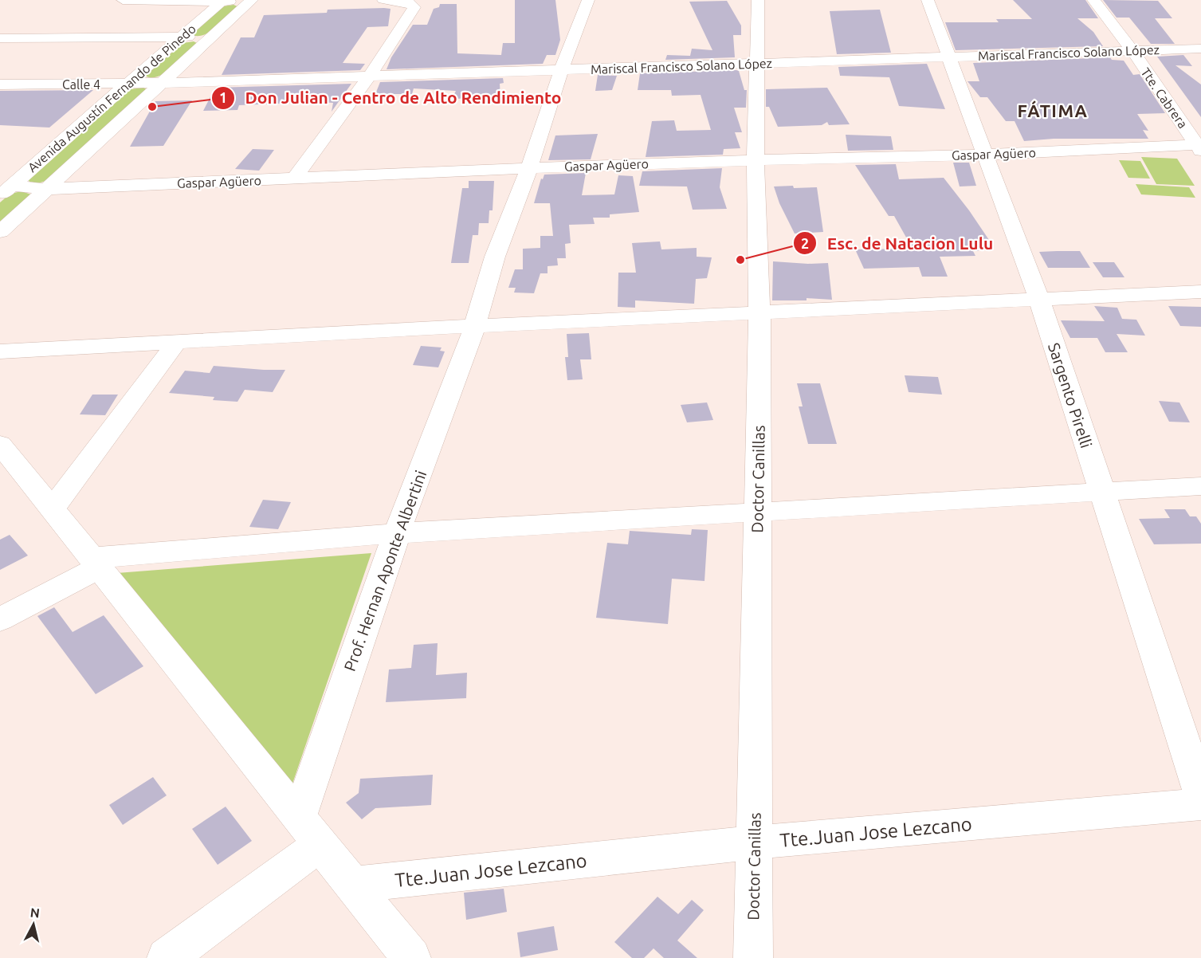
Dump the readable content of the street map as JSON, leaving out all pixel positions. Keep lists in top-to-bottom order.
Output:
{
  "streets": {
    "street": [
      "Mariscal Francisco Solano López",
      "Calle 4",
      "Avenida Augustín Fernando de Pinedo",
      "Tte. Cabrera",
      "Gaspar Agüero",
      "Sargento Pirelli",
      "Doctor Canillas",
      "Prof. Hernan Aponte Albertini",
      "Tte.Juan Jose Lezcano"
    ]
  },
  "crossings": [
    ["Mariscal Francisco Solano López", "Calle 4"],
    ["Mariscal Francisco Solano López", "Avenida Augustín Fernando de Pinedo"],
    ["Mariscal Francisco Solano López", "Tte. Cabrera"],
    ["Mariscal Francisco Solano López", "Sargento Pirelli"],
    ["Mariscal Francisco Solano López", "Doctor Canillas"],
    ["Calle 4", "Avenida Augustín Fernando de Pinedo"],
    ["Avenida Augustín Fernando de Pinedo", "Gaspar Agüero"],
    ["Tte. Cabrera", "Gaspar Agüero"],
    ["Gaspar Agüero", "Sargento Pirelli"],
    ["Gaspar Agüero", "Doctor Canillas"],
    ["Gaspar Agüero", "Prof. Hernan Aponte Albertini"],
    ["Doctor Canillas", "Tte.Juan Jose Lezcano"]
  ],
  "districts": ["FÁTIMA"],
  "places": ["Don Julian - Centro de Alto Rendimiento", "Esc. de Natacion Lulu"],
  "north": "top"
}
